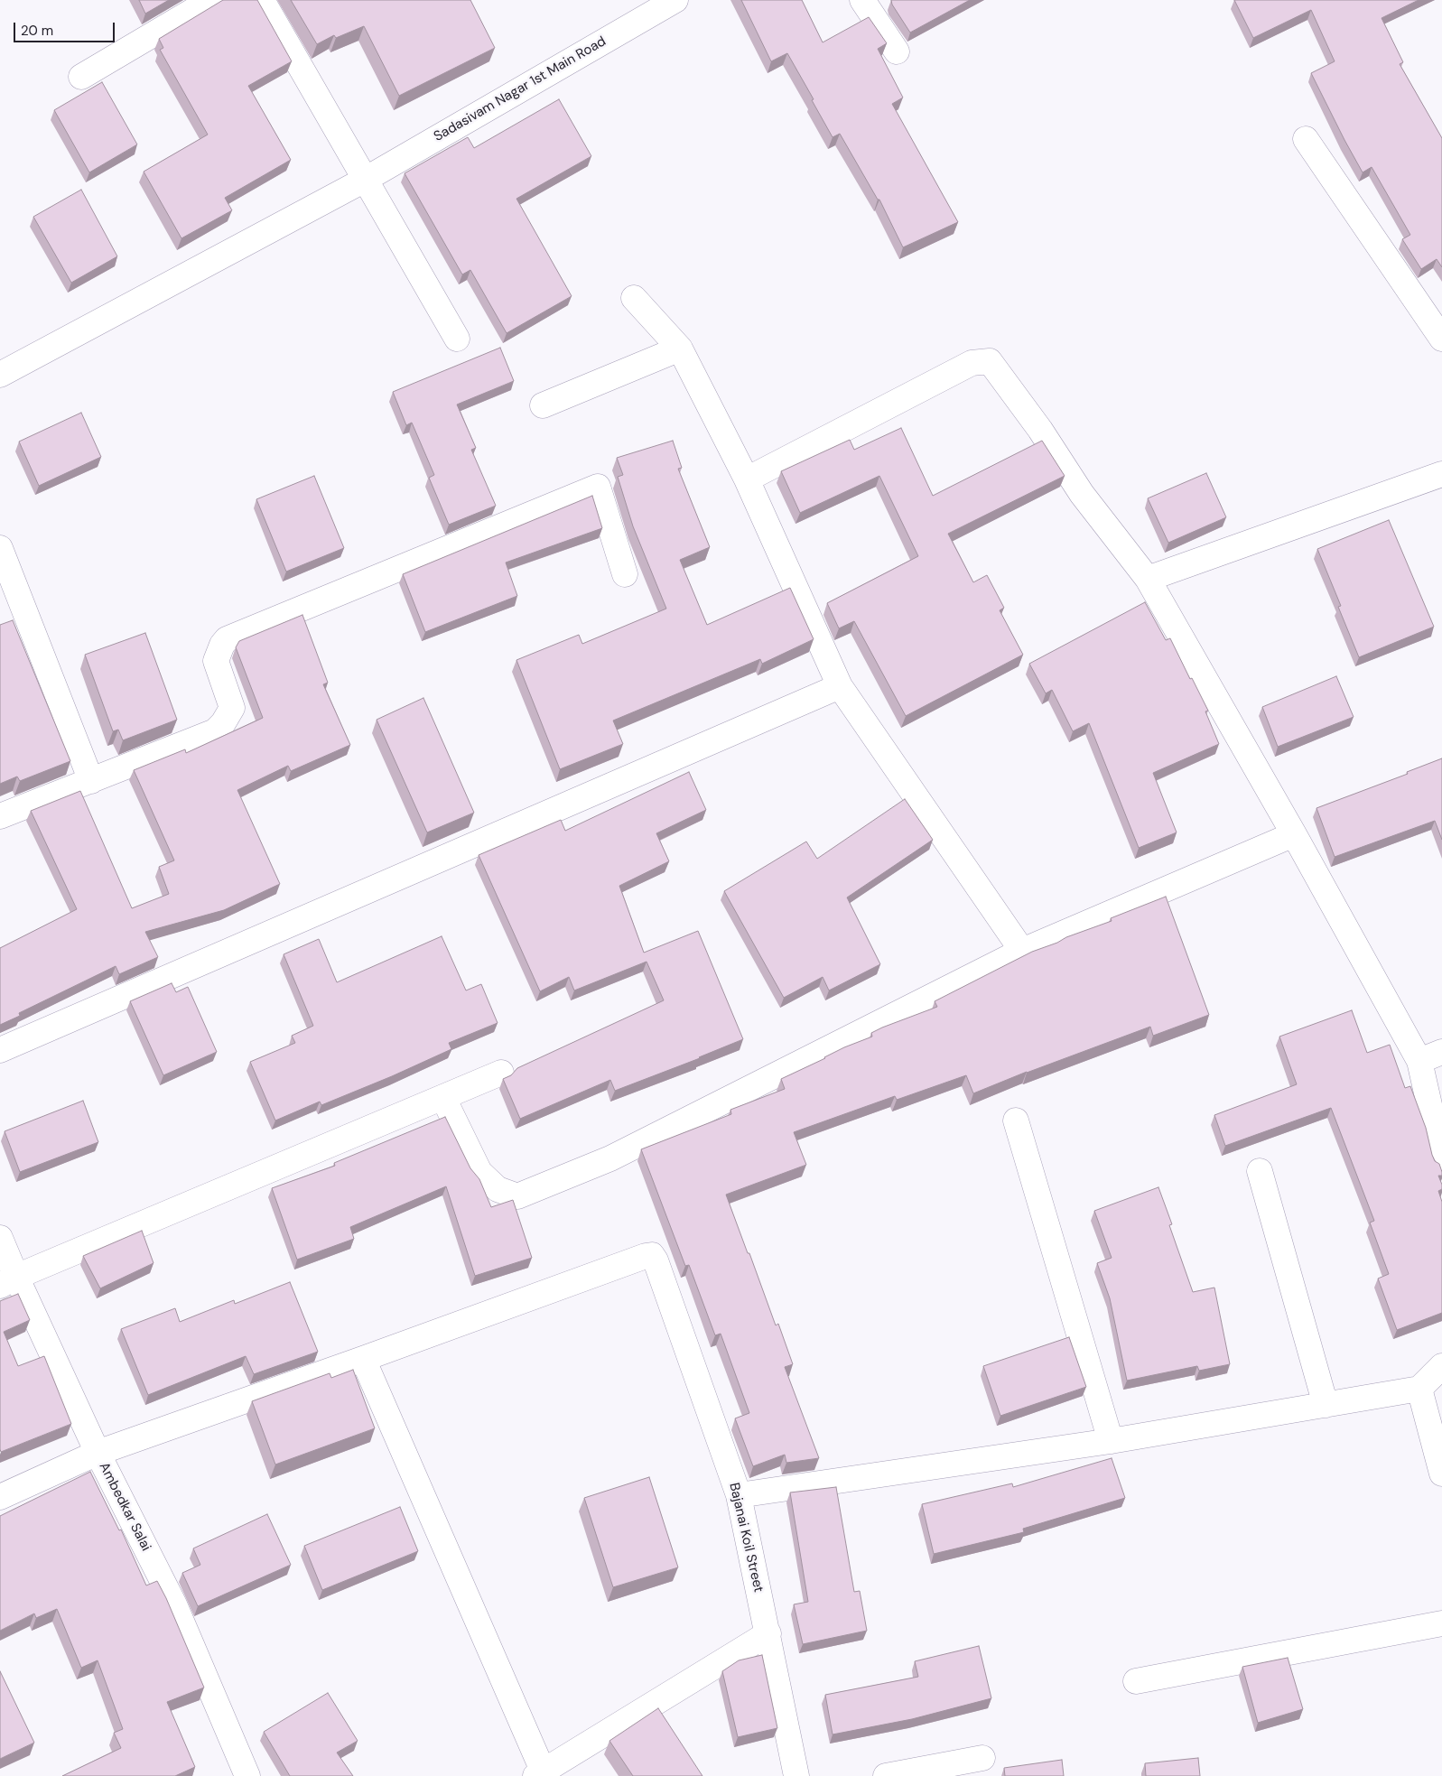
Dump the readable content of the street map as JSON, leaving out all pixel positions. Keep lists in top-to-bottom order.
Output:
{
  "streets": {
    "street": ["Sadasivam Nagar 1st Main Road", "Ambedkar Salai", "Bajanai Koil Street"]
  },
  "scale_bar": "20 m"
}
